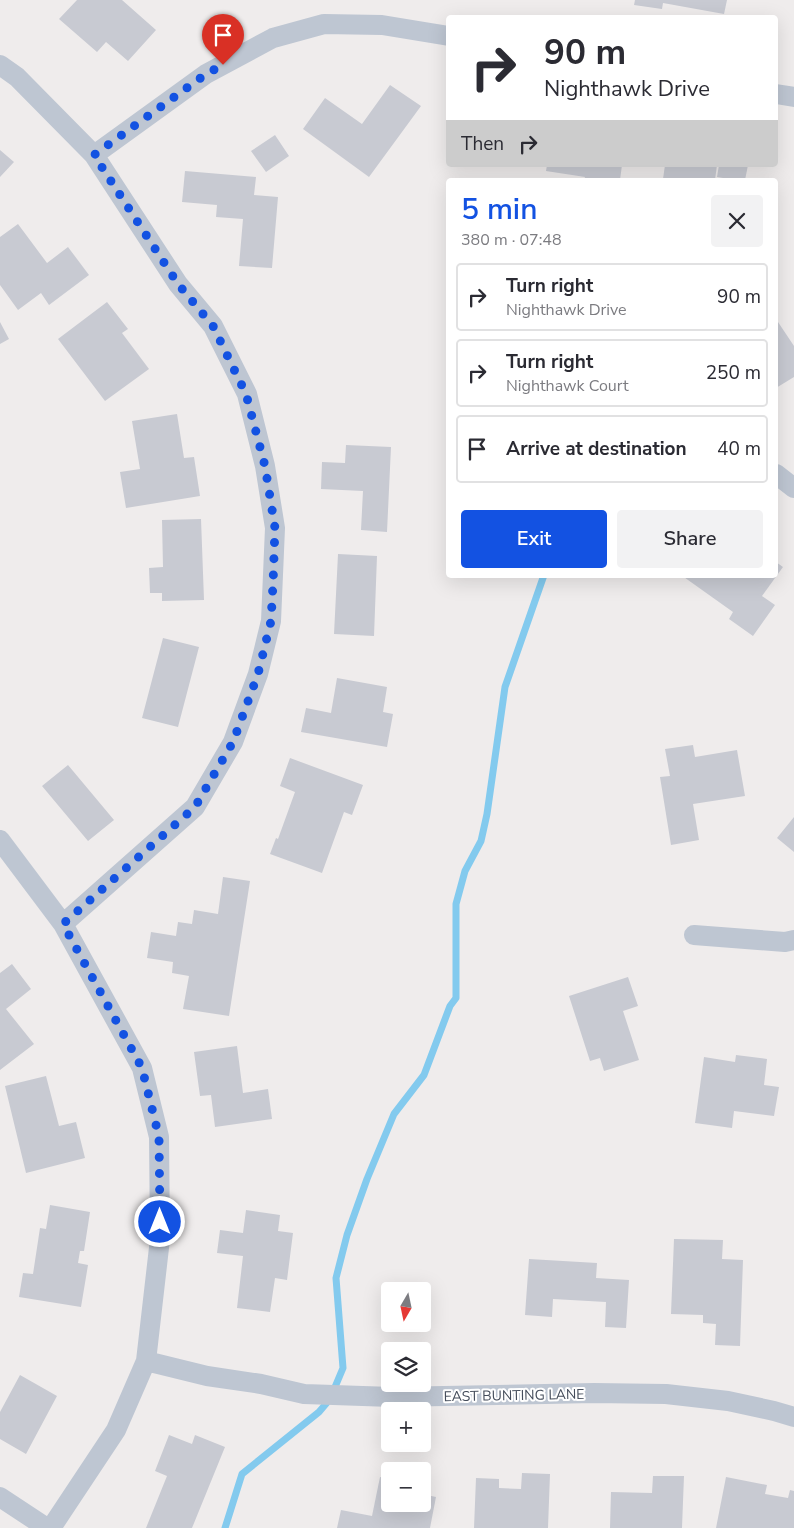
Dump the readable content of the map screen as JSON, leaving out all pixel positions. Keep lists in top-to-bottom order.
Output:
{
  "streets": {
    "street": ["EAST BUNTING LANE"]
  },
  "north": "bottom",
  "page": {
    "turn": ["90 m", "Nighthawk Drive"],
    "then": "Then",
    "heading": ["5 min", "380 m · 07:48"],
    "list": [
      {
        "name": "Turn right",
        "note": "Nighthawk Drive",
        "value": "90 m"
      },
      {
        "name": "Turn right",
        "note": "Nighthawk Court",
        "value": "250 m"
      },
      {
        "name": "Arrive at destination",
        "value": "40 m"
      }
    ],
    "buttons": ["Exit", "Share"],
    "map_buttons": ["+", "−"]
  }
}
